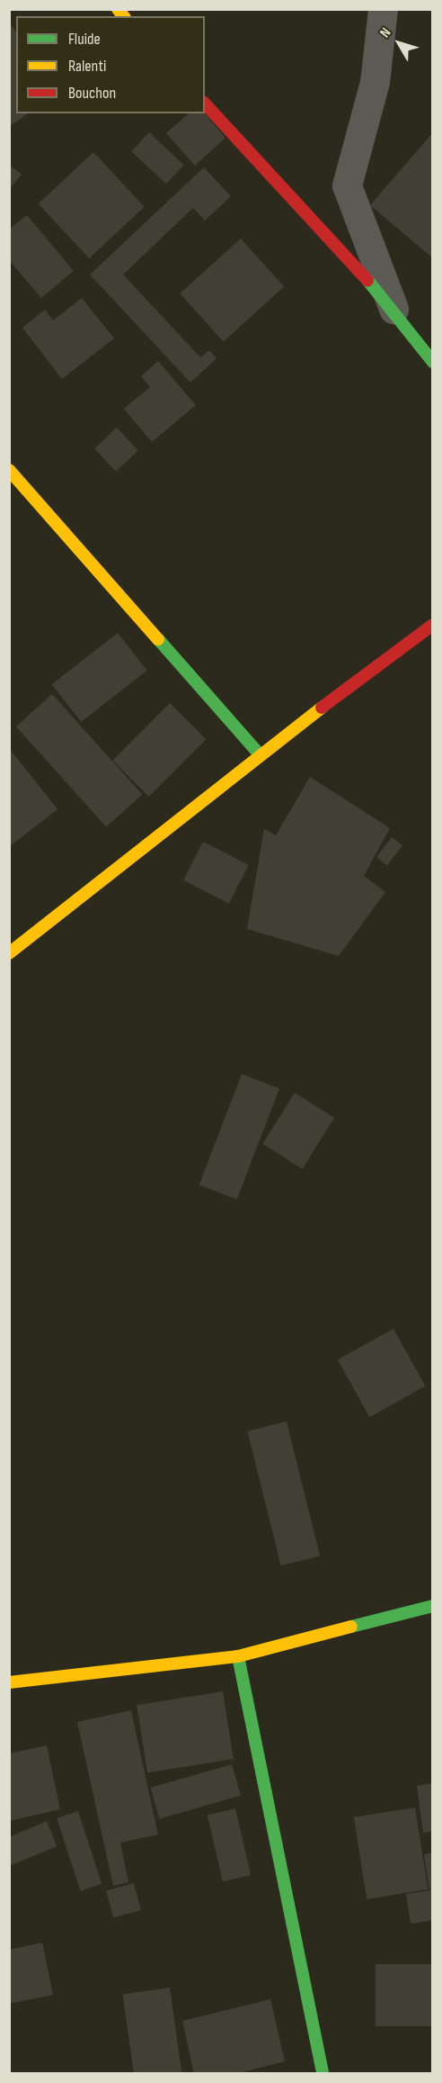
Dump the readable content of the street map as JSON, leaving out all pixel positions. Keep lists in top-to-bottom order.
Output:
{
  "legend": ["Fluide", "Ralenti", "Bouchon"],
  "north": "top left"
}
